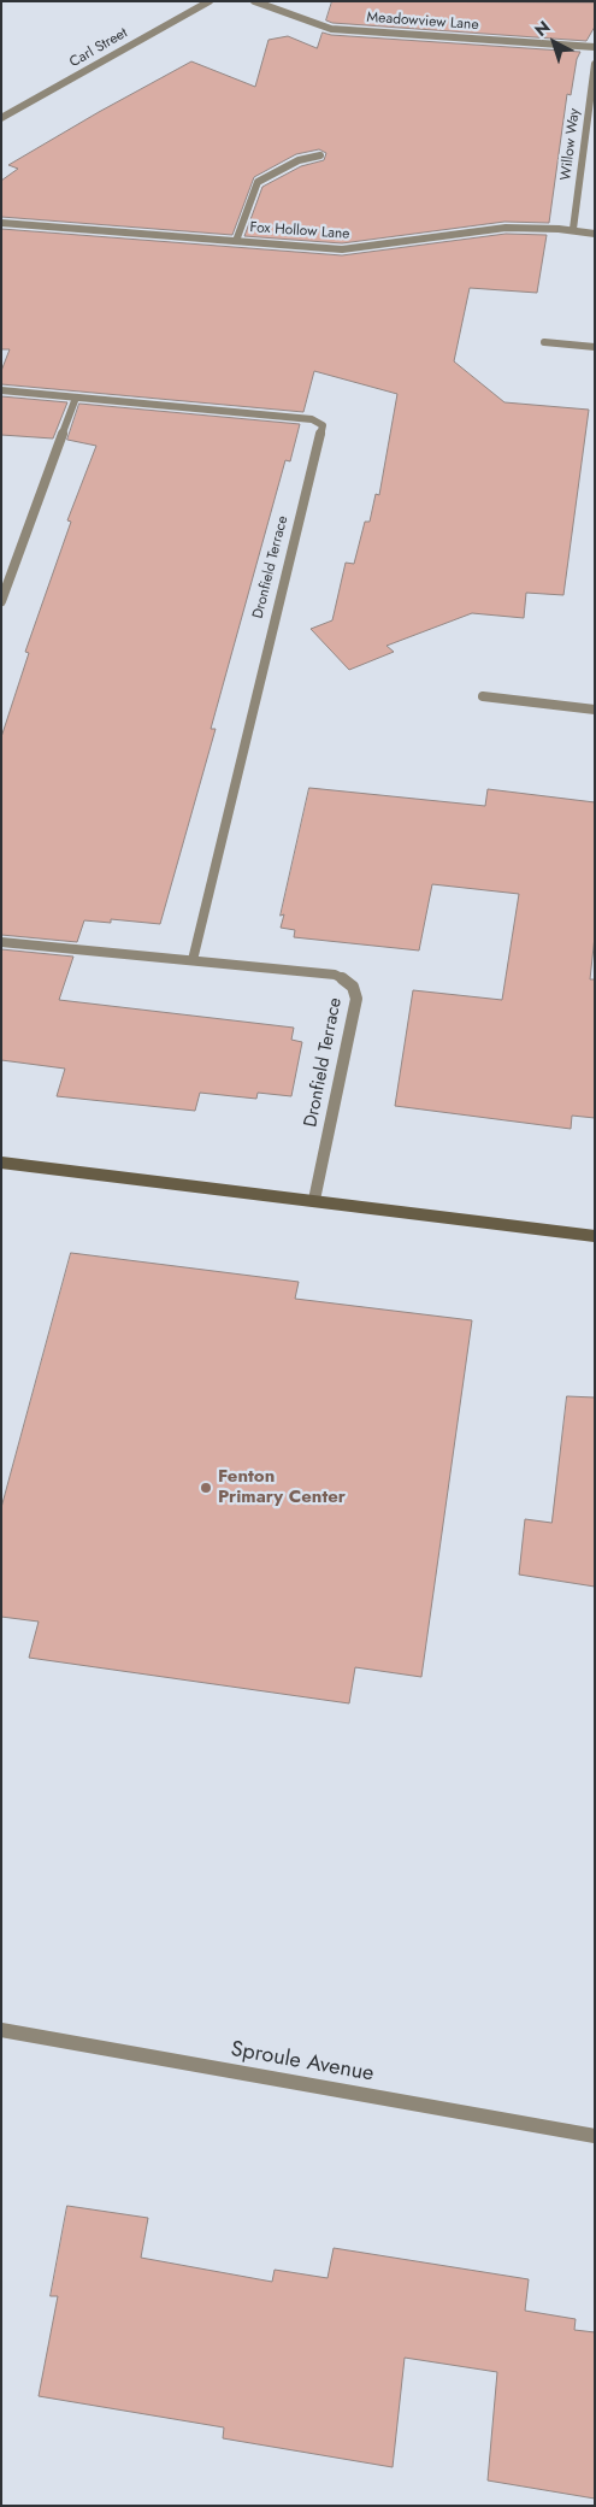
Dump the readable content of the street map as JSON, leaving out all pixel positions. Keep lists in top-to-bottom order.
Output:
{
  "streets": {
    "street": [
      "Meadowview Lane",
      "Carl Street",
      "Willow Way",
      "Fox Hollow Lane",
      "Dronfield Terrace",
      "Sproule Avenue"
    ]
  },
  "crossings": [
    ["Willow Way", "Fox Hollow Lane"]
  ],
  "places": ["Fenton Primary Center"],
  "north": "top left"
}
